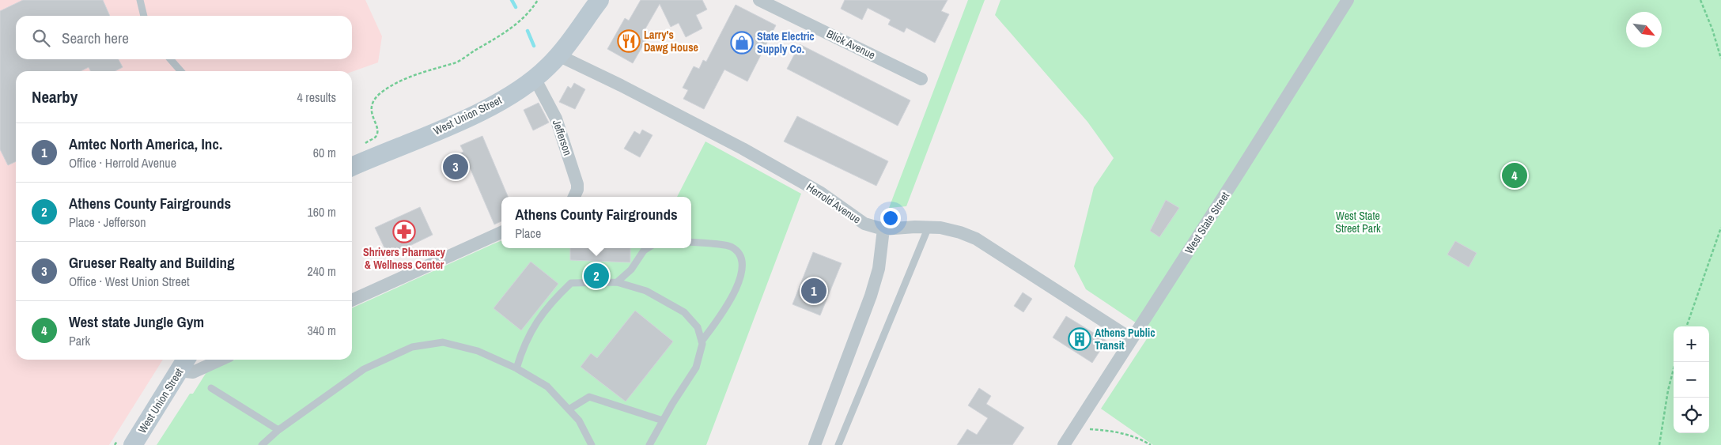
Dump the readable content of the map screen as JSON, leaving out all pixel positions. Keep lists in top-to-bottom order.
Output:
{
  "streets": {
    "main road": ["West Union Street"],
    "street": [
      "Blick Avenue",
      "Jefferson",
      "Herrold Avenue",
      "West State Street"
    ]
  },
  "crossings": [
    ["West Union Street", "Jefferson"],
    ["West Union Street", "Herrold Avenue"],
    ["Herrold Avenue", "West State Street"]
  ],
  "parks": ["West State Street Park"],
  "places": {
    "restaurant": ["Larry's Dawg House"],
    "shop": ["State Electric Supply Co."],
    "pharmacy": ["Shrivers Pharmacy & Wellness Center"],
    "building": ["Athens Public Transit"]
  },
  "north": "bottom right",
  "page": {
    "search": "Search here",
    "heading": ["Nearby", "4 results"],
    "list": [
      {
        "mark": "1",
        "name": "Amtec North America, Inc.",
        "note": "Office · Herrold Avenue",
        "value": "60 m"
      },
      {
        "mark": "2",
        "name": "Athens County Fairgrounds",
        "note": "Place · Jefferson",
        "value": "160 m"
      },
      {
        "mark": "3",
        "name": "Grueser Realty and Building",
        "note": "Office · West Union Street",
        "value": "240 m"
      },
      {
        "mark": "4",
        "name": "West state Jungle Gym",
        "note": "Park",
        "value": "340 m"
      }
    ],
    "pins": [
      "3",
      "4",
      "2",
      "1"
    ],
    "popup": ["Athens County Fairgrounds", "Place"],
    "map_buttons": ["+", "−"]
  }
}
